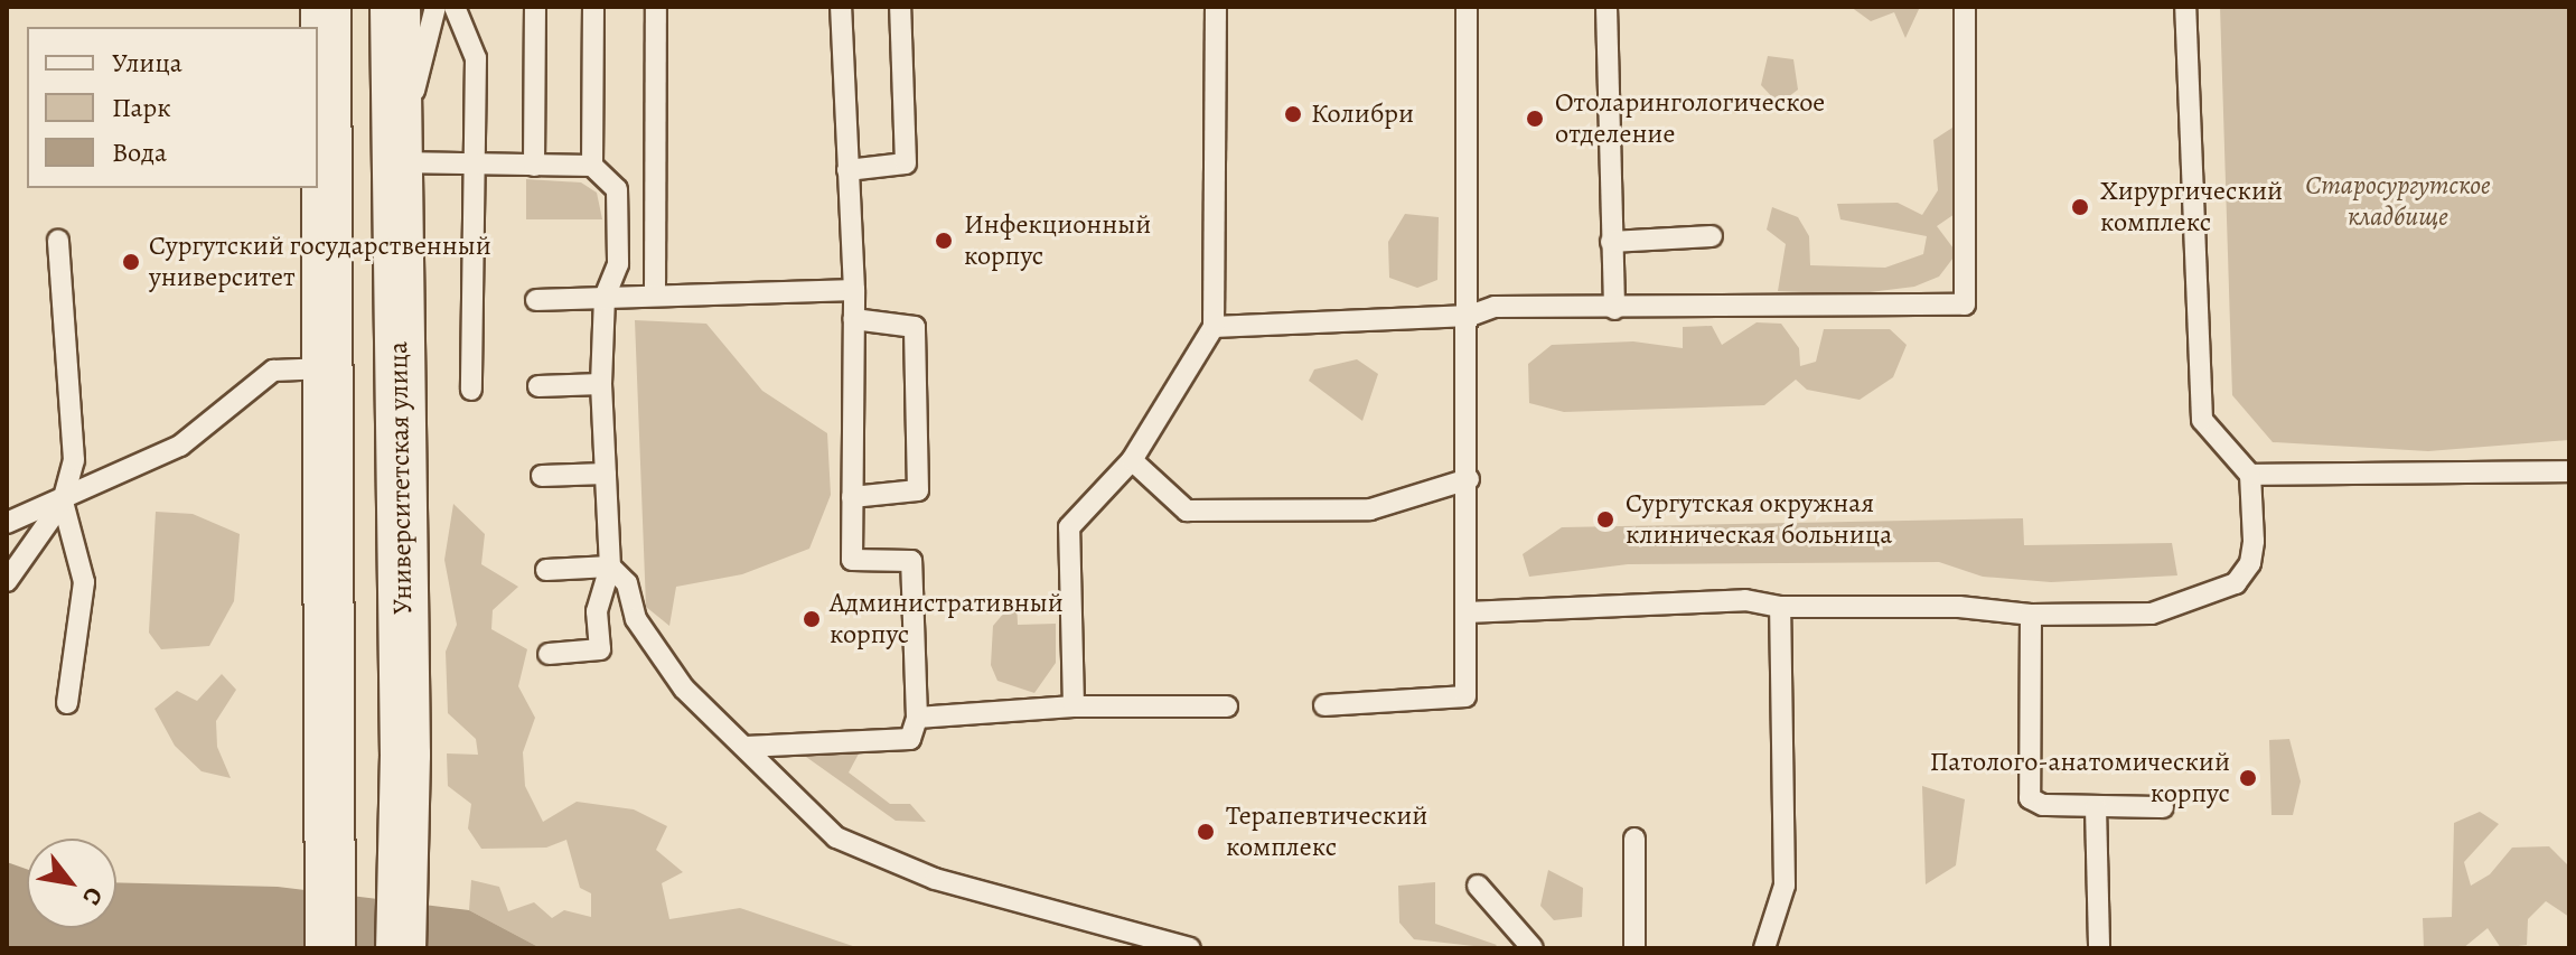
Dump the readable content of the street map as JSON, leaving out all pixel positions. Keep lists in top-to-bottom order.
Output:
{
  "streets": {
    "main road": ["Университетская улица"]
  },
  "parks": ["Старосургутское кладбище"],
  "places": [
    "Колибри",
    "Отоларингологическое отделение",
    "Хирургический комплекс",
    "Инфекционный корпус",
    "Сургутский государственный университет",
    "Сургутская окружная клиническая больница",
    "Административный корпус",
    "Патолого-анатомический корпус",
    "Терапевтический комплекс"
  ],
  "legend": ["Улица", "Парк", "Вода"],
  "north": "bottom right"
}
